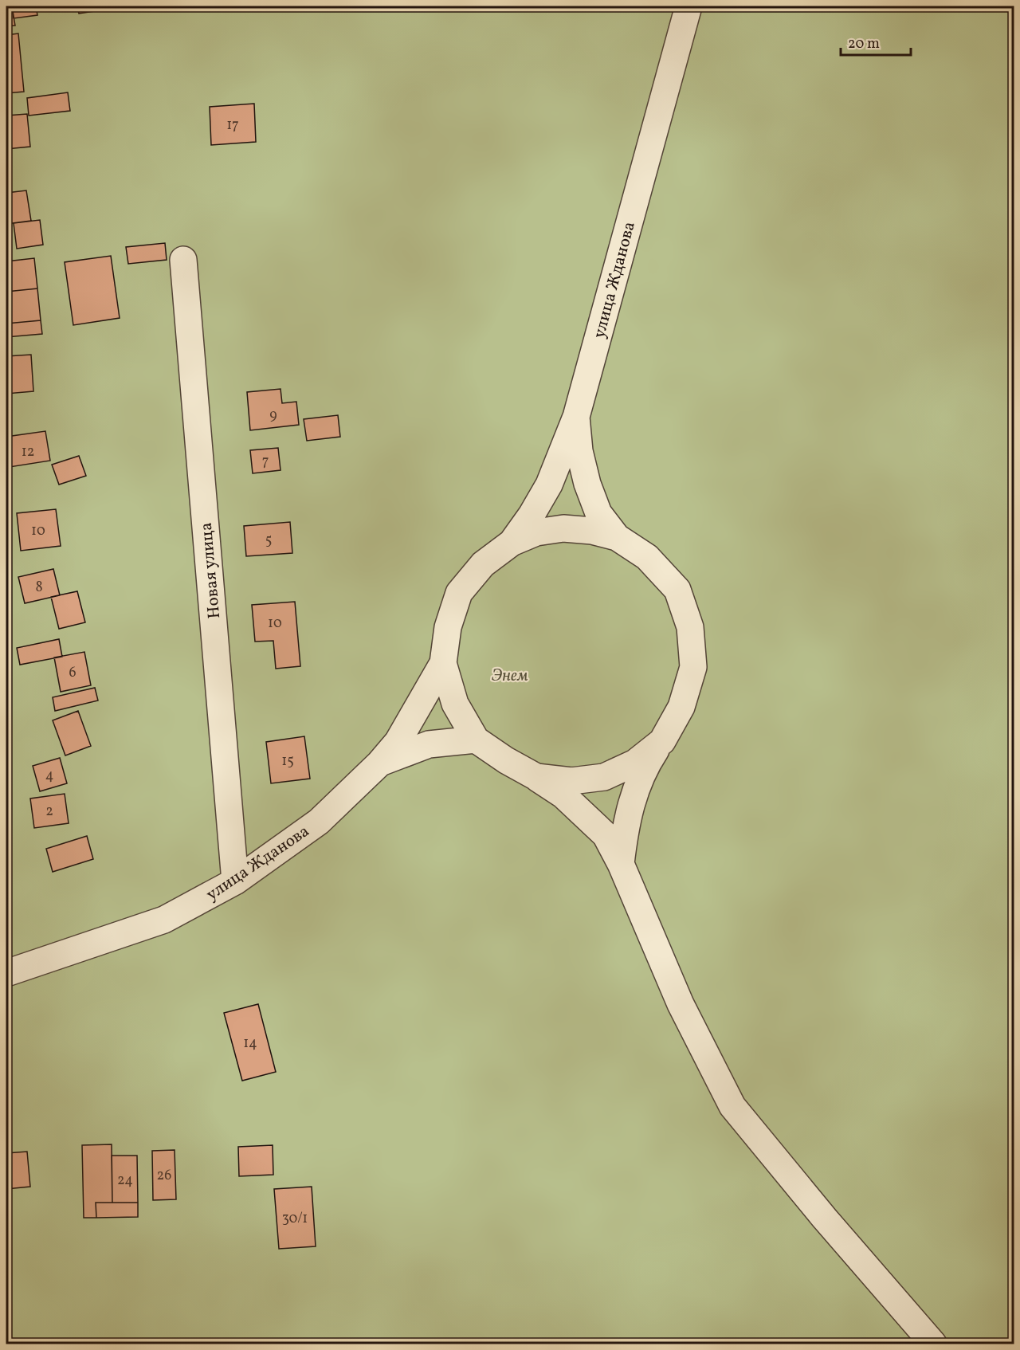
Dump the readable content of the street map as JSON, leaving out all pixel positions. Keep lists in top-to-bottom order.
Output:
{
  "streets": {
    "street": ["улица Жданова", "Новая улица"]
  },
  "crossings": [
    ["улица Жданова", "Новая улица"]
  ],
  "parks": ["Энем"],
  "house_numbers": [
    "17",
    "9",
    "12",
    "7",
    "10",
    "5",
    "8",
    "10",
    "6",
    "15",
    "4",
    "2",
    "14",
    "26",
    "24",
    "30/1"
  ],
  "scale_bar": "20 m"
}
